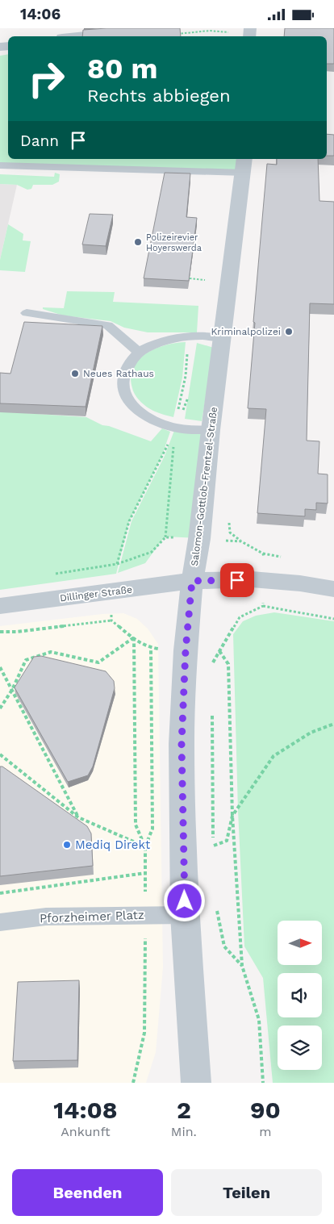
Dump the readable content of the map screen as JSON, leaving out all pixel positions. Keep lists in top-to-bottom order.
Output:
{
  "streets": {
    "street": ["Salomon-Gottlob-Frentzel-Straße", "Dillinger Straße"],
    "lane": ["Pforzheimer Platz"]
  },
  "crossings": [
    ["Salomon-Gottlob-Frentzel-Straße", "Dillinger Straße"],
    ["Salomon-Gottlob-Frentzel-Straße", "Pforzheimer Platz"]
  ],
  "places": [
    "Polizeirevier Hoyerswerda",
    "Kriminalpolizei",
    "Neues Rathaus",
    "Mediq Direkt"
  ],
  "north": "right",
  "page": {
    "status": "14:06",
    "turn": ["80 m", "Rechts abbiegen"],
    "then": "Dann",
    "eta": [
      "14:08",
      "Ankunft",
      "2",
      "Min.",
      "90",
      "m"
    ],
    "buttons": ["Beenden", "Teilen"]
  }
}
